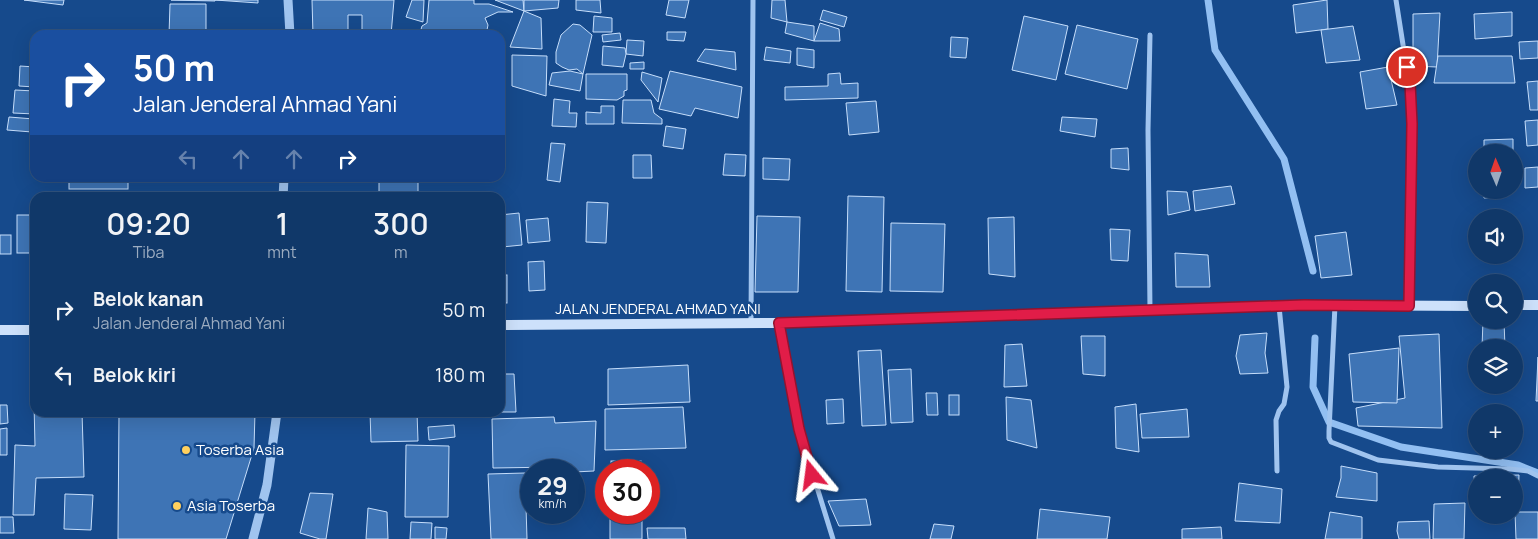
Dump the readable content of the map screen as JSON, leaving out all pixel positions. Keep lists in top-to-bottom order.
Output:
{
  "streets": {
    "main road": ["JALAN JENDERAL AHMAD YANI"]
  },
  "places": ["Toserba Asia", "Asia Toserba"],
  "north": "top",
  "page": {
    "turn": ["50 m", "Jalan Jenderal Ahmad Yani"],
    "map_buttons": ["+", "−"],
    "eta": [
      "09:20",
      "Tiba",
      "1",
      "mnt",
      "300",
      "m"
    ],
    "list": [
      {
        "name": "Belok kanan",
        "note": "Jalan Jenderal Ahmad Yani",
        "value": "50 m"
      },
      {
        "name": "Belok kiri",
        "value": "180 m"
      }
    ],
    "speed": "29 km/h",
    "limit": "30"
  }
}
